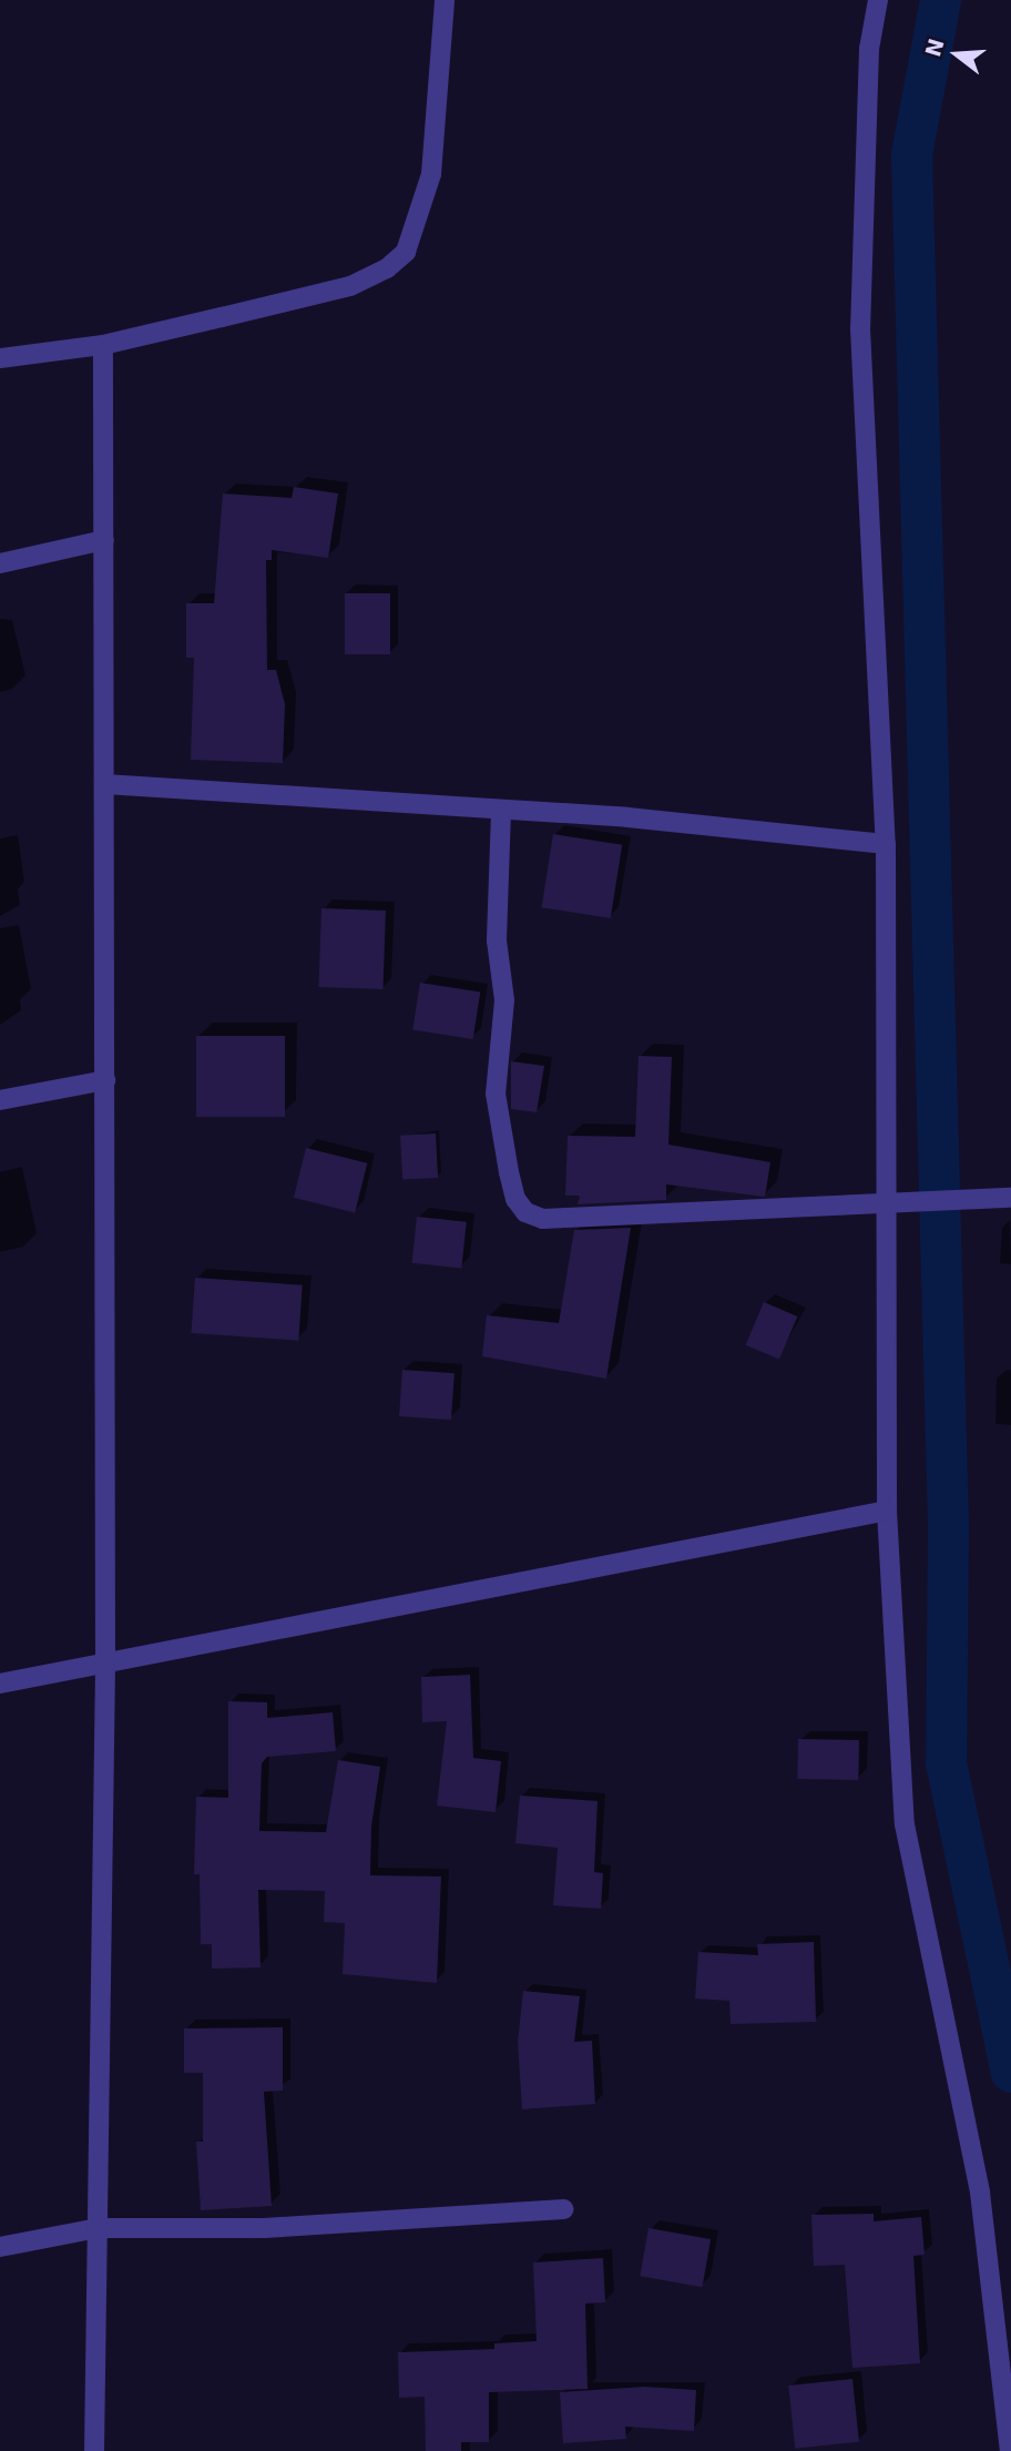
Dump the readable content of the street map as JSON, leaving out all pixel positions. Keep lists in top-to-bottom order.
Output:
{
  "north": "left"
}
